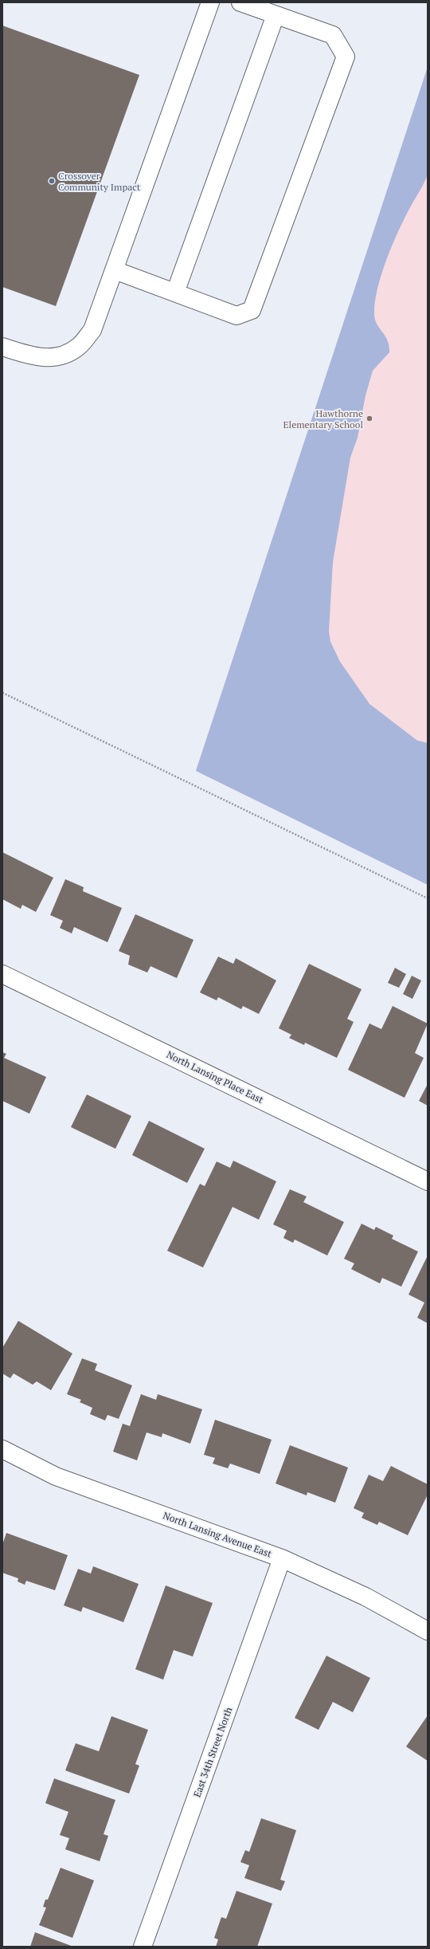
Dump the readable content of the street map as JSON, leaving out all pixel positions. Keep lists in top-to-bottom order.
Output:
{
  "streets": {
    "street": ["North Lansing Place East", "North Lansing Avenue East", "East 34th Street North"]
  },
  "crossings": [
    ["North Lansing Avenue East", "East 34th Street North"]
  ],
  "places": ["Crossover Community Impact", "Hawthorne Elementary School"]
}
